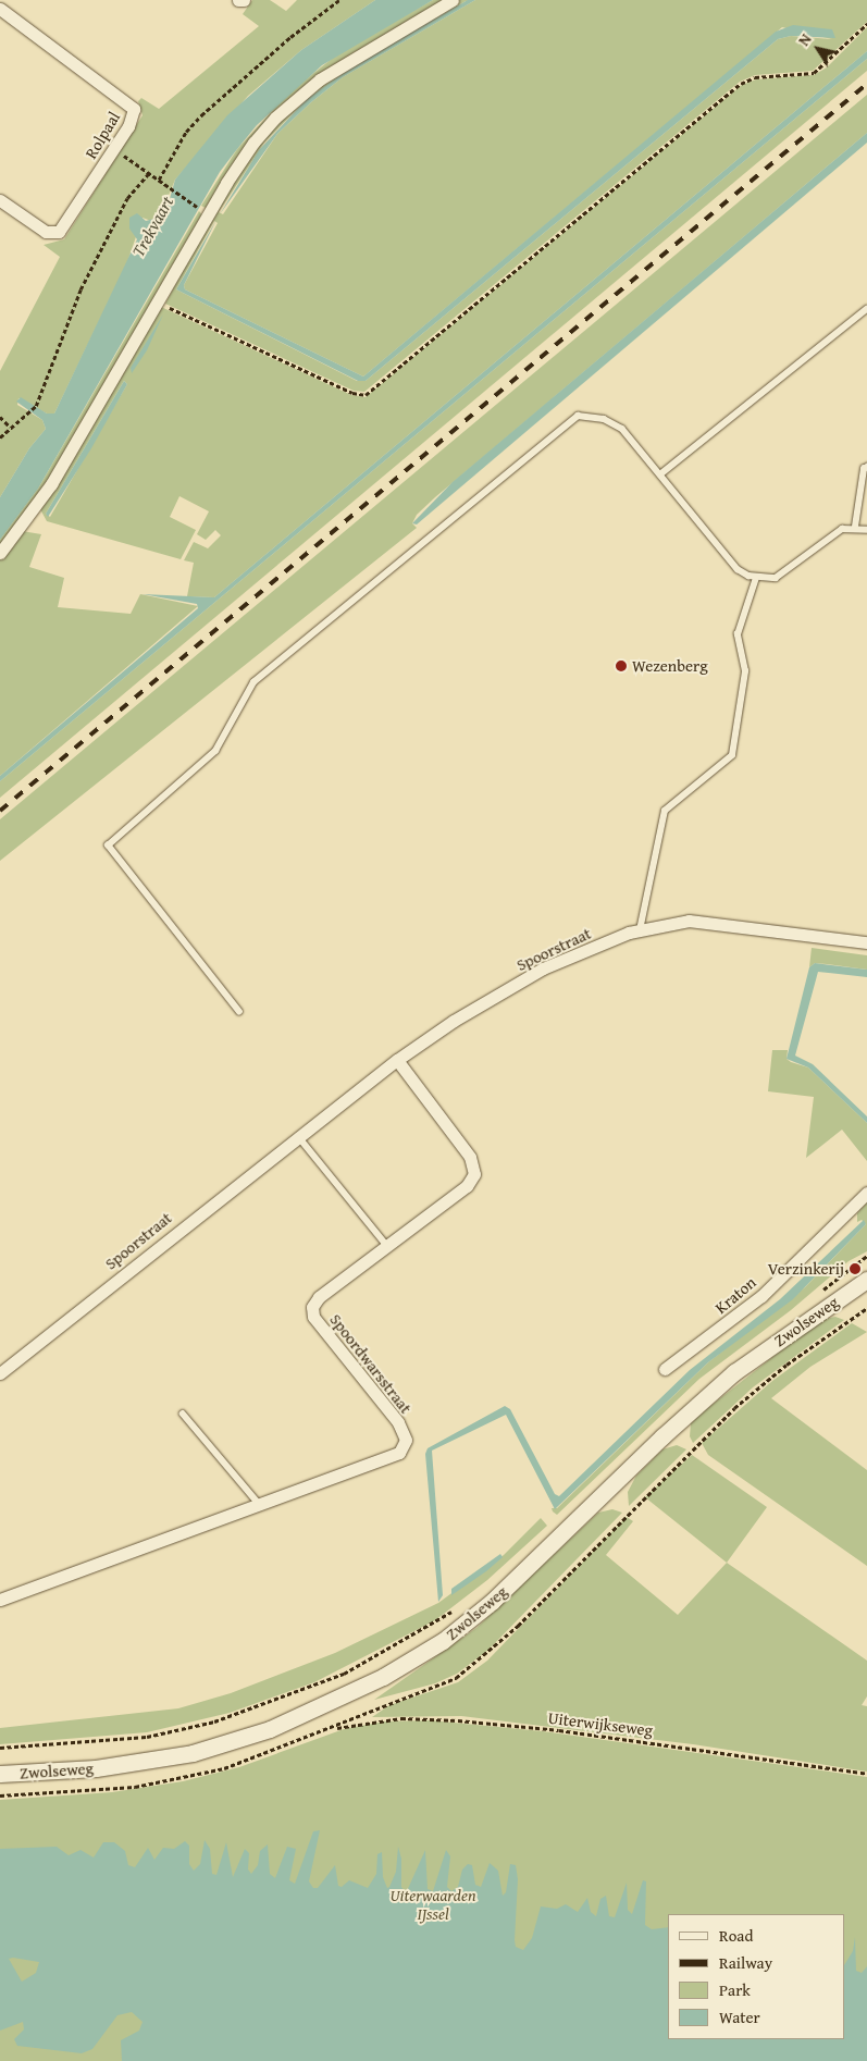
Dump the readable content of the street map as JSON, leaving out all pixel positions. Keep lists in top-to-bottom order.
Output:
{
  "streets": {
    "main road": ["Zwolseweg"],
    "street": [
      "Rolpaal",
      "Spoorstraat",
      "Kraton",
      "Spoordwarsstraat"
    ],
    "path": ["Uiterwijkseweg"]
  },
  "crossings": [
    ["Spoorstraat", "Spoordwarsstraat"],
    ["Zwolseweg", "Uiterwijkseweg"]
  ],
  "water": ["Trekvaart"],
  "parks": ["Uiterwaarden IJssel"],
  "places": ["Wezenberg", "Verzinkerij"],
  "legend": [
    "Road",
    "Railway",
    "Park",
    "Water"
  ],
  "north": "top left"
}
